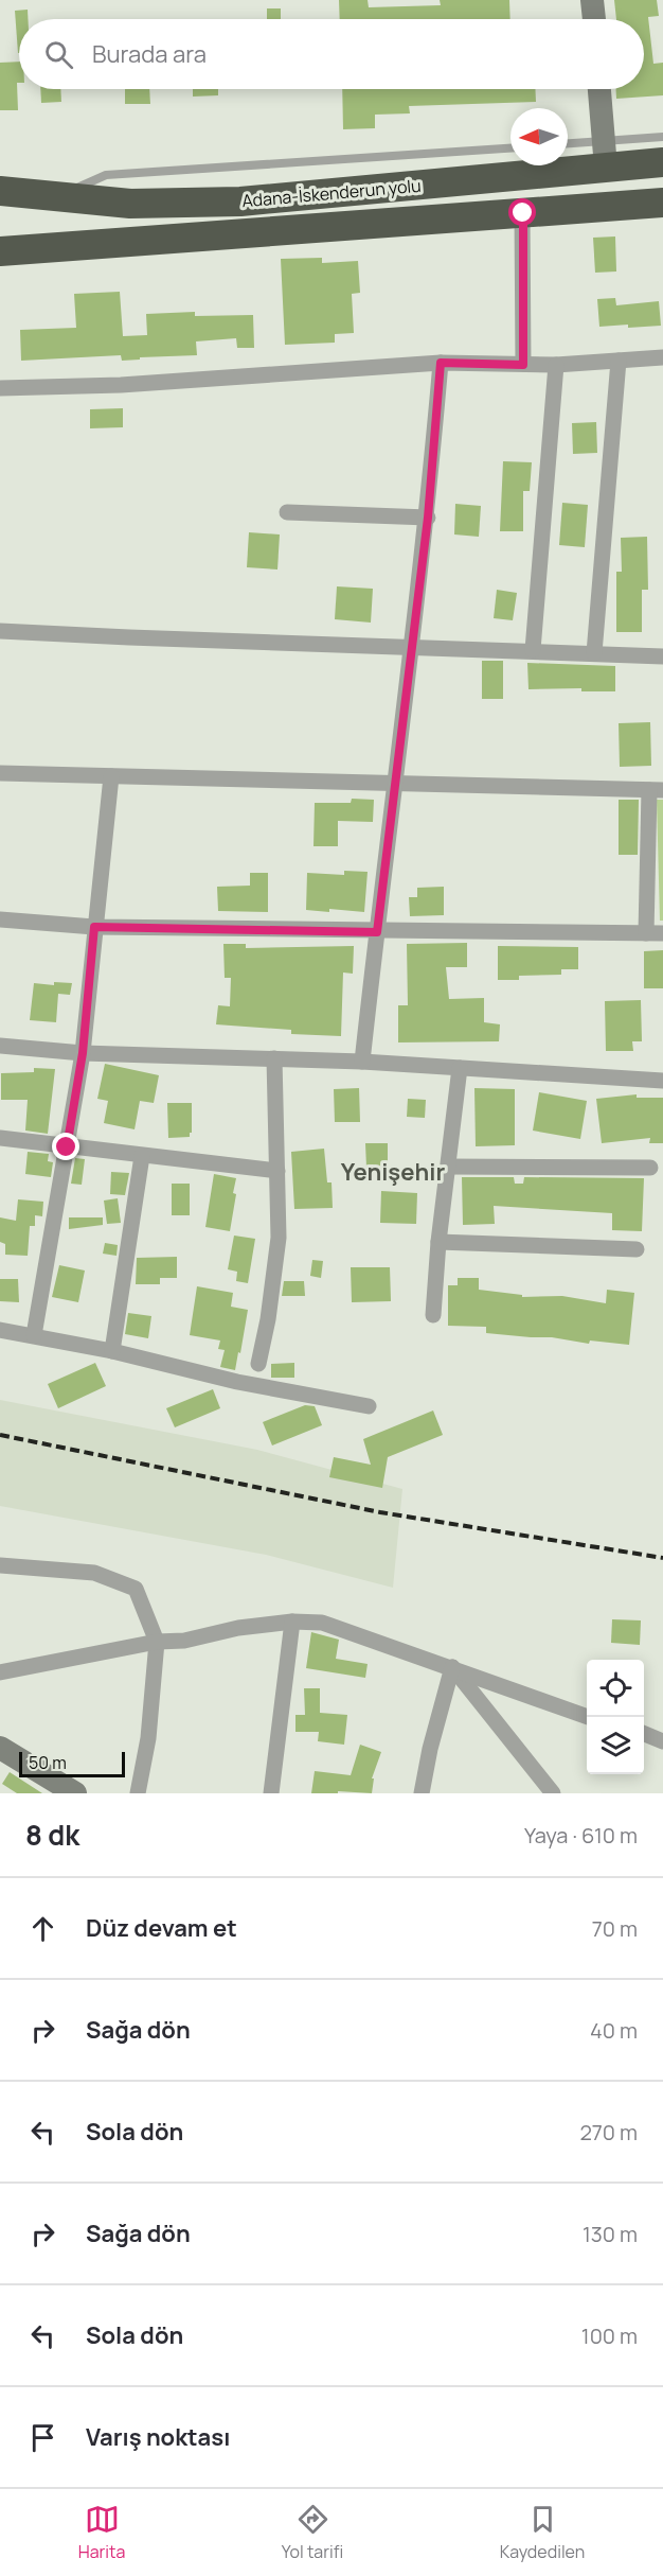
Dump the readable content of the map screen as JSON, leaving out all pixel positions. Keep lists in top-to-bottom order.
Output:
{
  "streets": {
    "highway": ["Adana-İskenderun yolu"]
  },
  "districts": ["Yenişehir"],
  "scale_bar": "50 m",
  "north": "left",
  "page": {
    "search": "Burada ara",
    "scale": "50 m",
    "heading": ["8 dk", "Yaya · 610 m"],
    "list": [
      ["Düz devam et", "70 m"],
      ["Sağa dön", "40 m"],
      ["Sola dön", "270 m"],
      ["Sağa dön", "130 m"],
      ["Sola dön", "100 m"],
      "Varış noktası"
    ],
    "nav": ["Harita", "Yol tarifi", "Kaydedilen"]
  }
}
